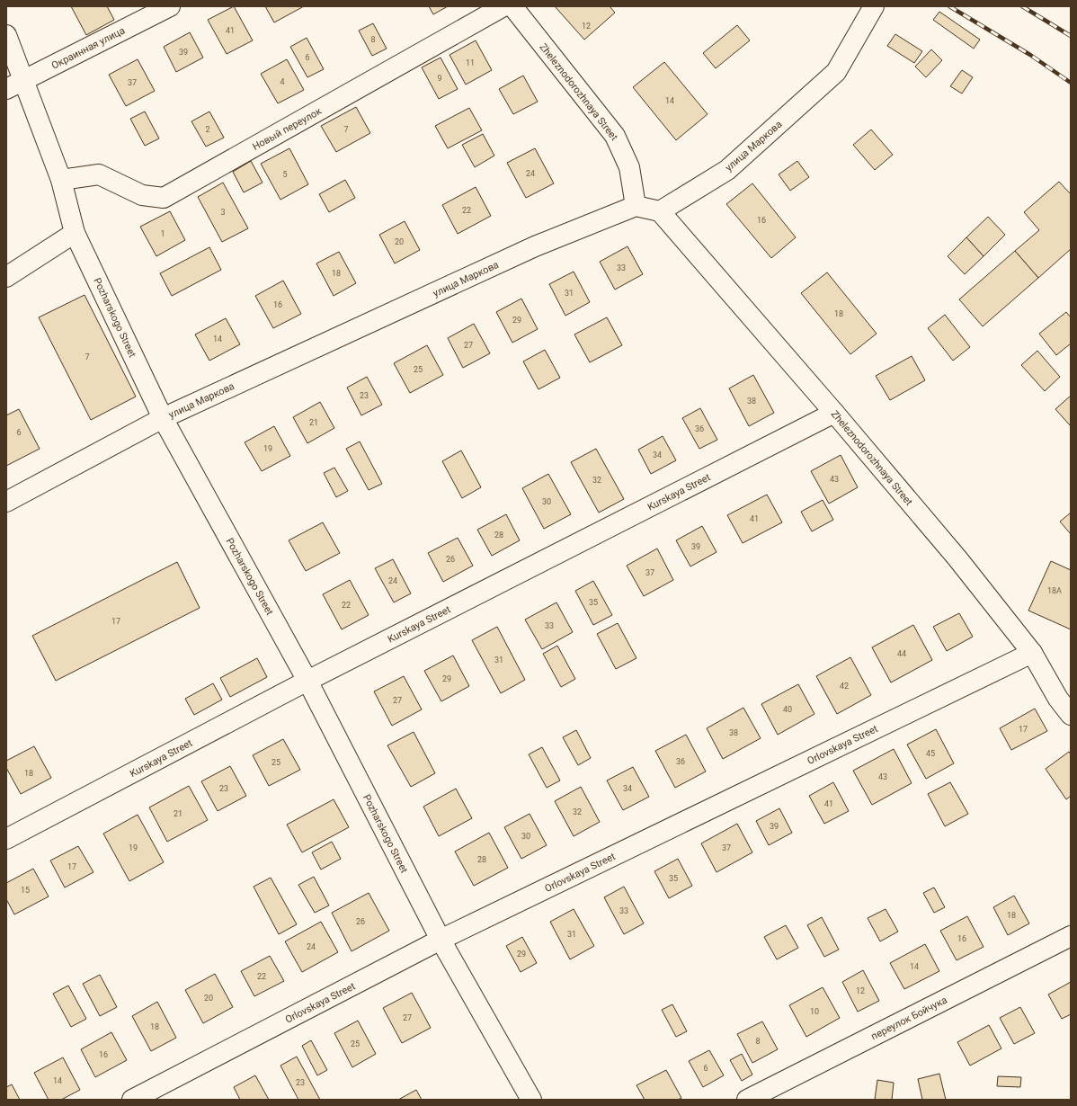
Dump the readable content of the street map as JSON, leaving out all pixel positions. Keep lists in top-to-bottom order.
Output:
{
  "streets": {
    "street": [
      "Окраинная улица",
      "Zheleznodorozhnaya Street",
      "Новый переулок",
      "улица Маркова",
      "Pozharskogo Street",
      "Kurskaya Street",
      "Orlovskaya Street",
      "переулок Бойчука"
    ]
  },
  "crossings": [
    ["Окраинная улица", "Pozharskogo Street"],
    ["Zheleznodorozhnaya Street", "улица Маркова"],
    ["Zheleznodorozhnaya Street", "Kurskaya Street"],
    ["Zheleznodorozhnaya Street", "Orlovskaya Street"],
    ["Новый переулок", "Pozharskogo Street"],
    ["улица Маркова", "Pozharskogo Street"],
    ["Pozharskogo Street", "Kurskaya Street"],
    ["Pozharskogo Street", "Orlovskaya Street"]
  ],
  "house_numbers": [
    "12",
    "41",
    "8",
    "39",
    "6",
    "11",
    "9",
    "4",
    "37",
    "14",
    "2",
    "7",
    "24",
    "5",
    "22",
    "3",
    "16",
    "1",
    "20",
    "33",
    "18",
    "31",
    "16",
    "18",
    "29",
    "14",
    "27",
    "7",
    "25",
    "23",
    "38",
    "21",
    "36",
    "6",
    "19",
    "34",
    "43",
    "32",
    "30",
    "41",
    "28",
    "39",
    "26",
    "37",
    "24",
    "18А",
    "35",
    "22",
    "17",
    "33",
    "44",
    "31",
    "29",
    "42",
    "27",
    "40",
    "17",
    "38",
    "45",
    "36",
    "25",
    "18",
    "43",
    "23",
    "34",
    "41",
    "32",
    "21",
    "39",
    "30",
    "19",
    "37",
    "28",
    "17",
    "35",
    "15",
    "33",
    "18",
    "26",
    "31",
    "16",
    "24",
    "29",
    "14",
    "22",
    "12",
    "20",
    "10",
    "27",
    "18",
    "8",
    "25",
    "16",
    "6",
    "14",
    "23"
  ]
}
